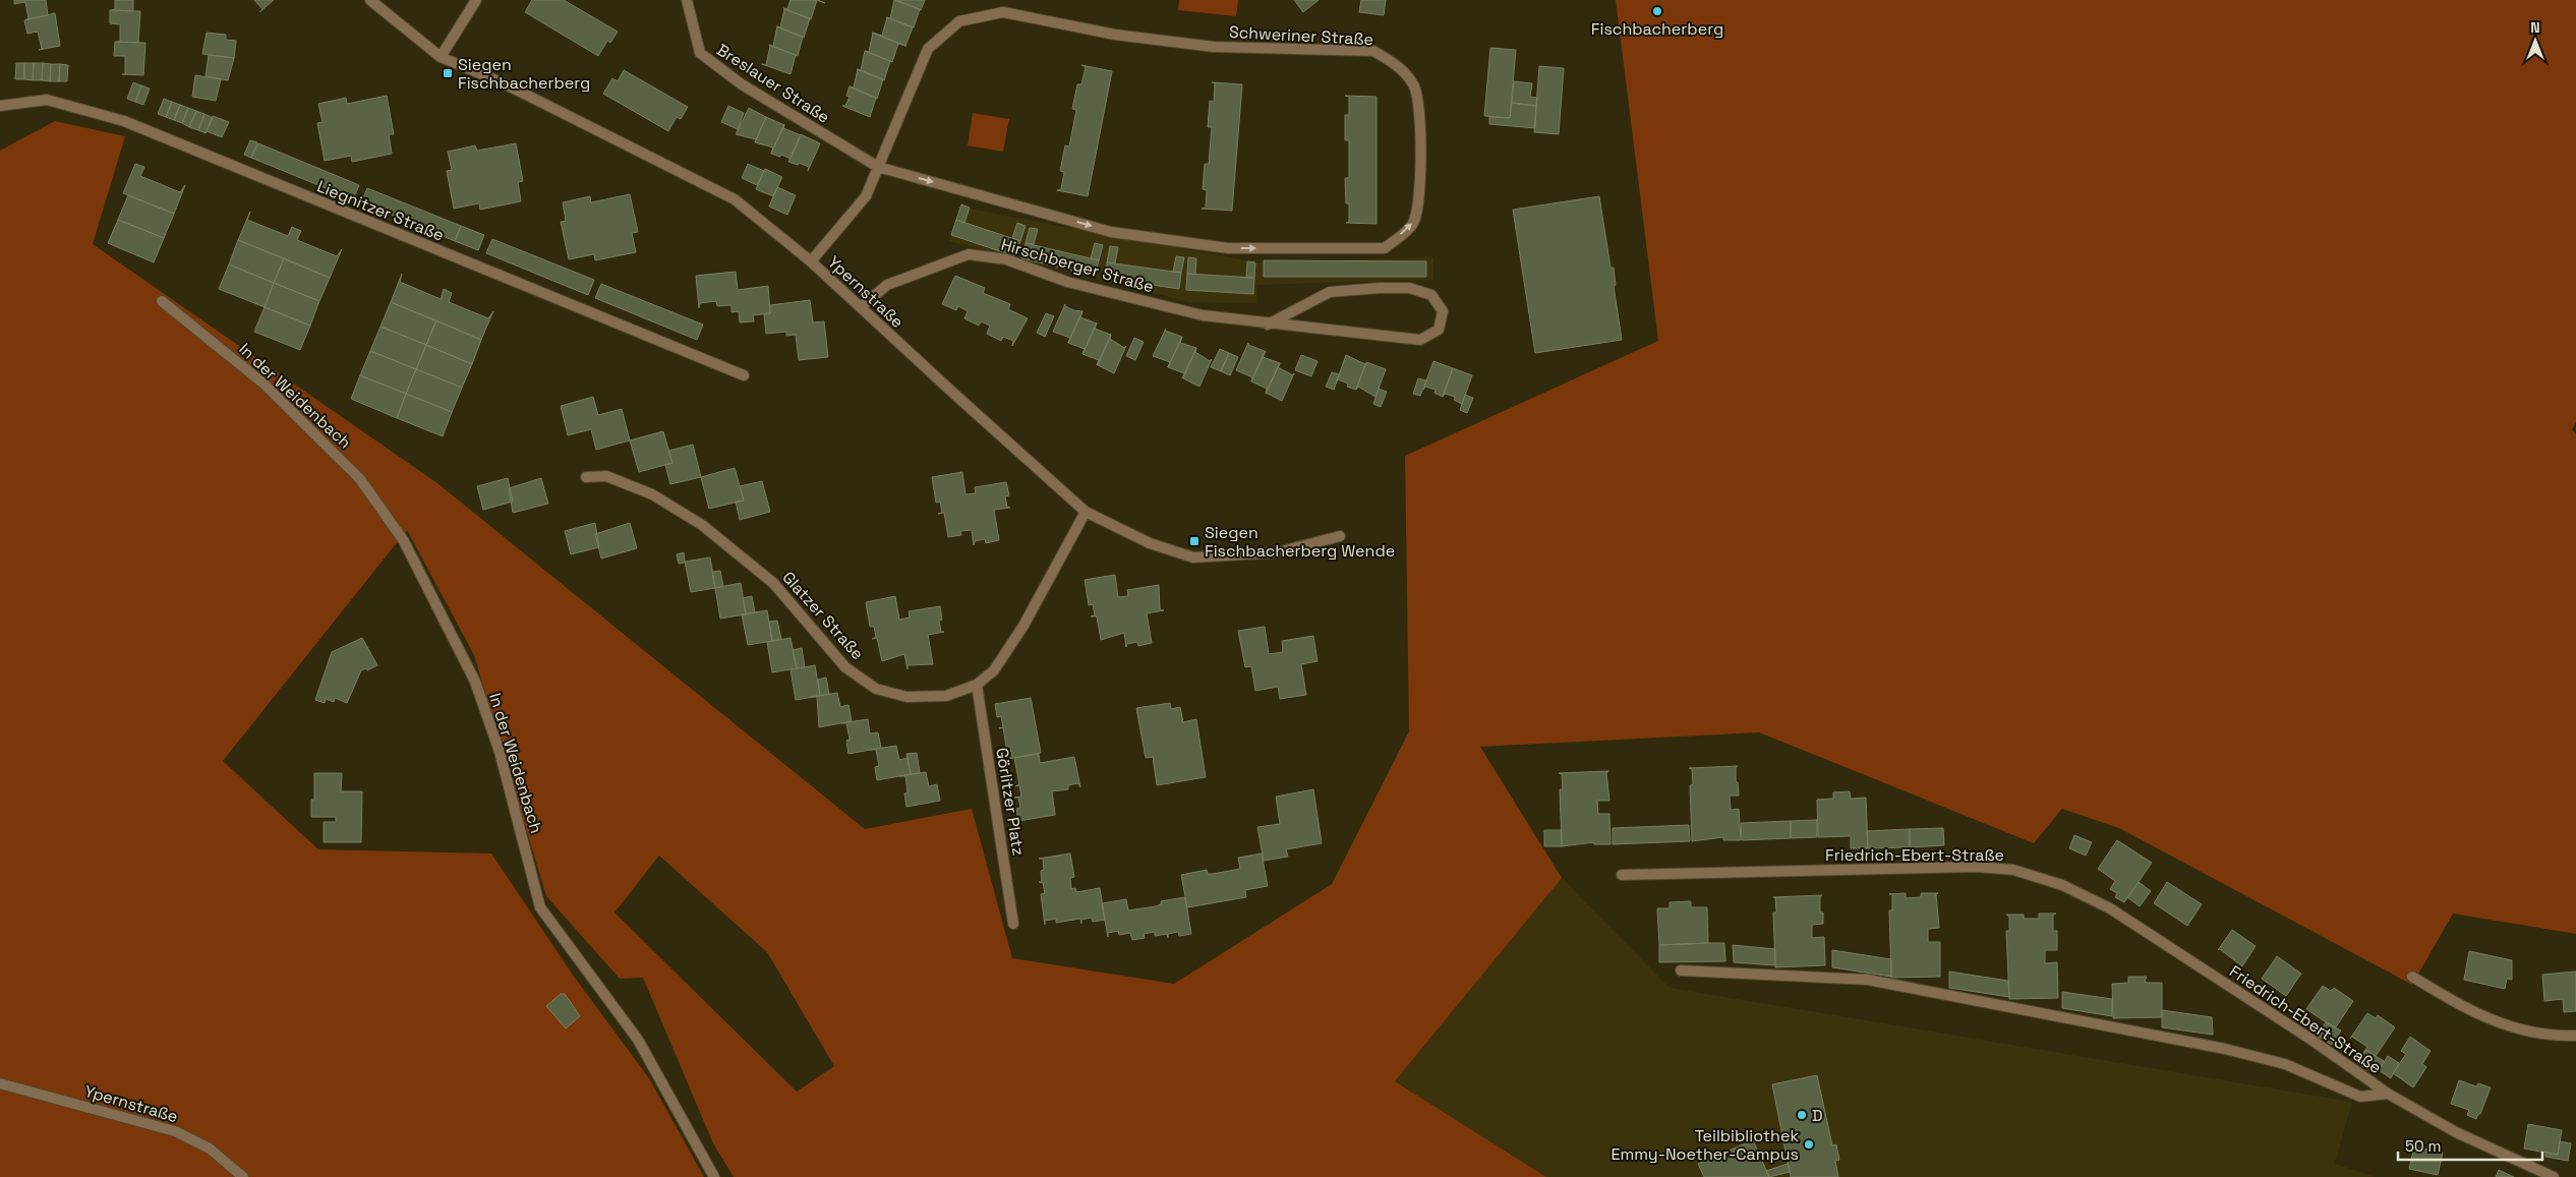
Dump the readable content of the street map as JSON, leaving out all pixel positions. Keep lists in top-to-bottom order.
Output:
{
  "streets": {
    "street": [
      "Schweriner Straße",
      "Breslauer Straße",
      "Liegnitzer Straße",
      "Hirschberger Straße",
      "Ypernstraße",
      "In der Weidenbach",
      "Glatzer Straße",
      "Görlitzer Platz",
      "Friedrich-Ebert-Straße"
    ]
  },
  "crossings": [
    ["Schweriner Straße", "Breslauer Straße"],
    ["Schweriner Straße", "Ypernstraße"],
    ["Hirschberger Straße", "Ypernstraße"],
    ["Ypernstraße", "Glatzer Straße"],
    ["Glatzer Straße", "Görlitzer Platz"]
  ],
  "places": {
    "other": ["Fischbacherberg", "D", "Teilbibliothek Emmy-Noether-Campus"],
    "transit": ["Siegen Fischbacherberg", "Siegen Fischbacherberg Wende"]
  },
  "scale_bar": "50 m",
  "north": "top"
}
